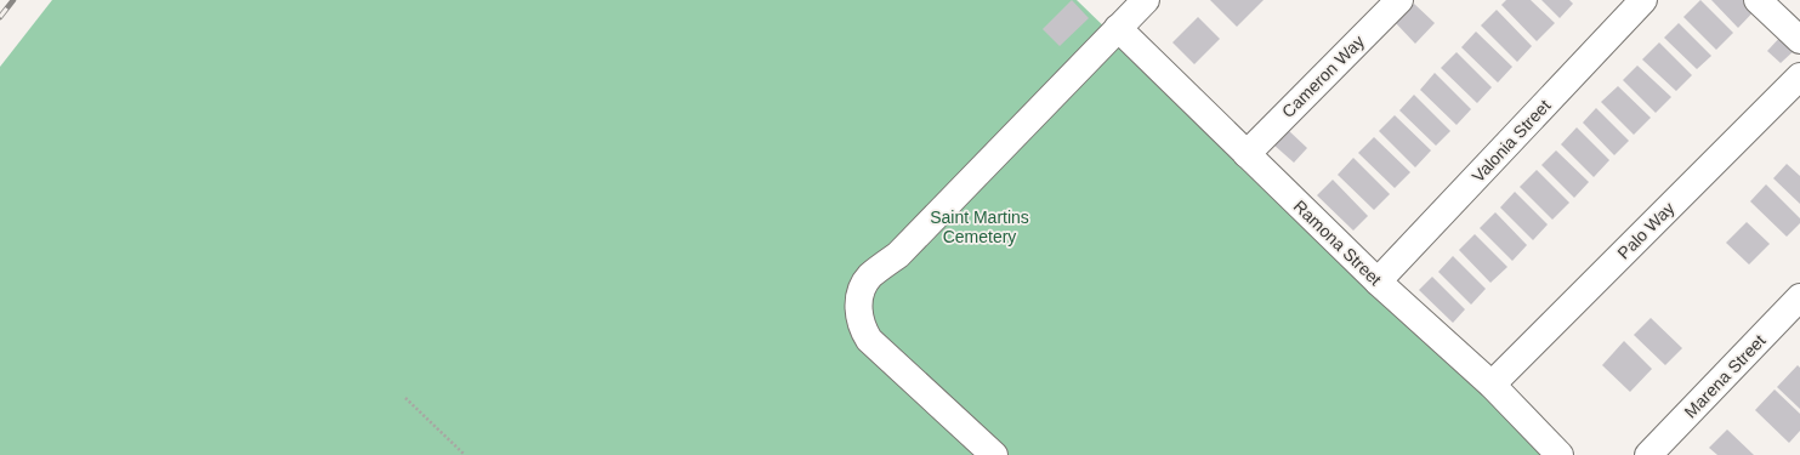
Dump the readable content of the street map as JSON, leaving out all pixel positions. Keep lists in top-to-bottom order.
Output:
{
  "streets": {
    "street": [
      "Cameron Way",
      "Valonia Street",
      "Palo Way",
      "Ramona Street",
      "Marena Street"
    ]
  },
  "crossings": [
    ["Cameron Way", "Ramona Street"],
    ["Valonia Street", "Ramona Street"],
    ["Palo Way", "Ramona Street"]
  ],
  "parks": ["Saint Martins Cemetery"]
}
